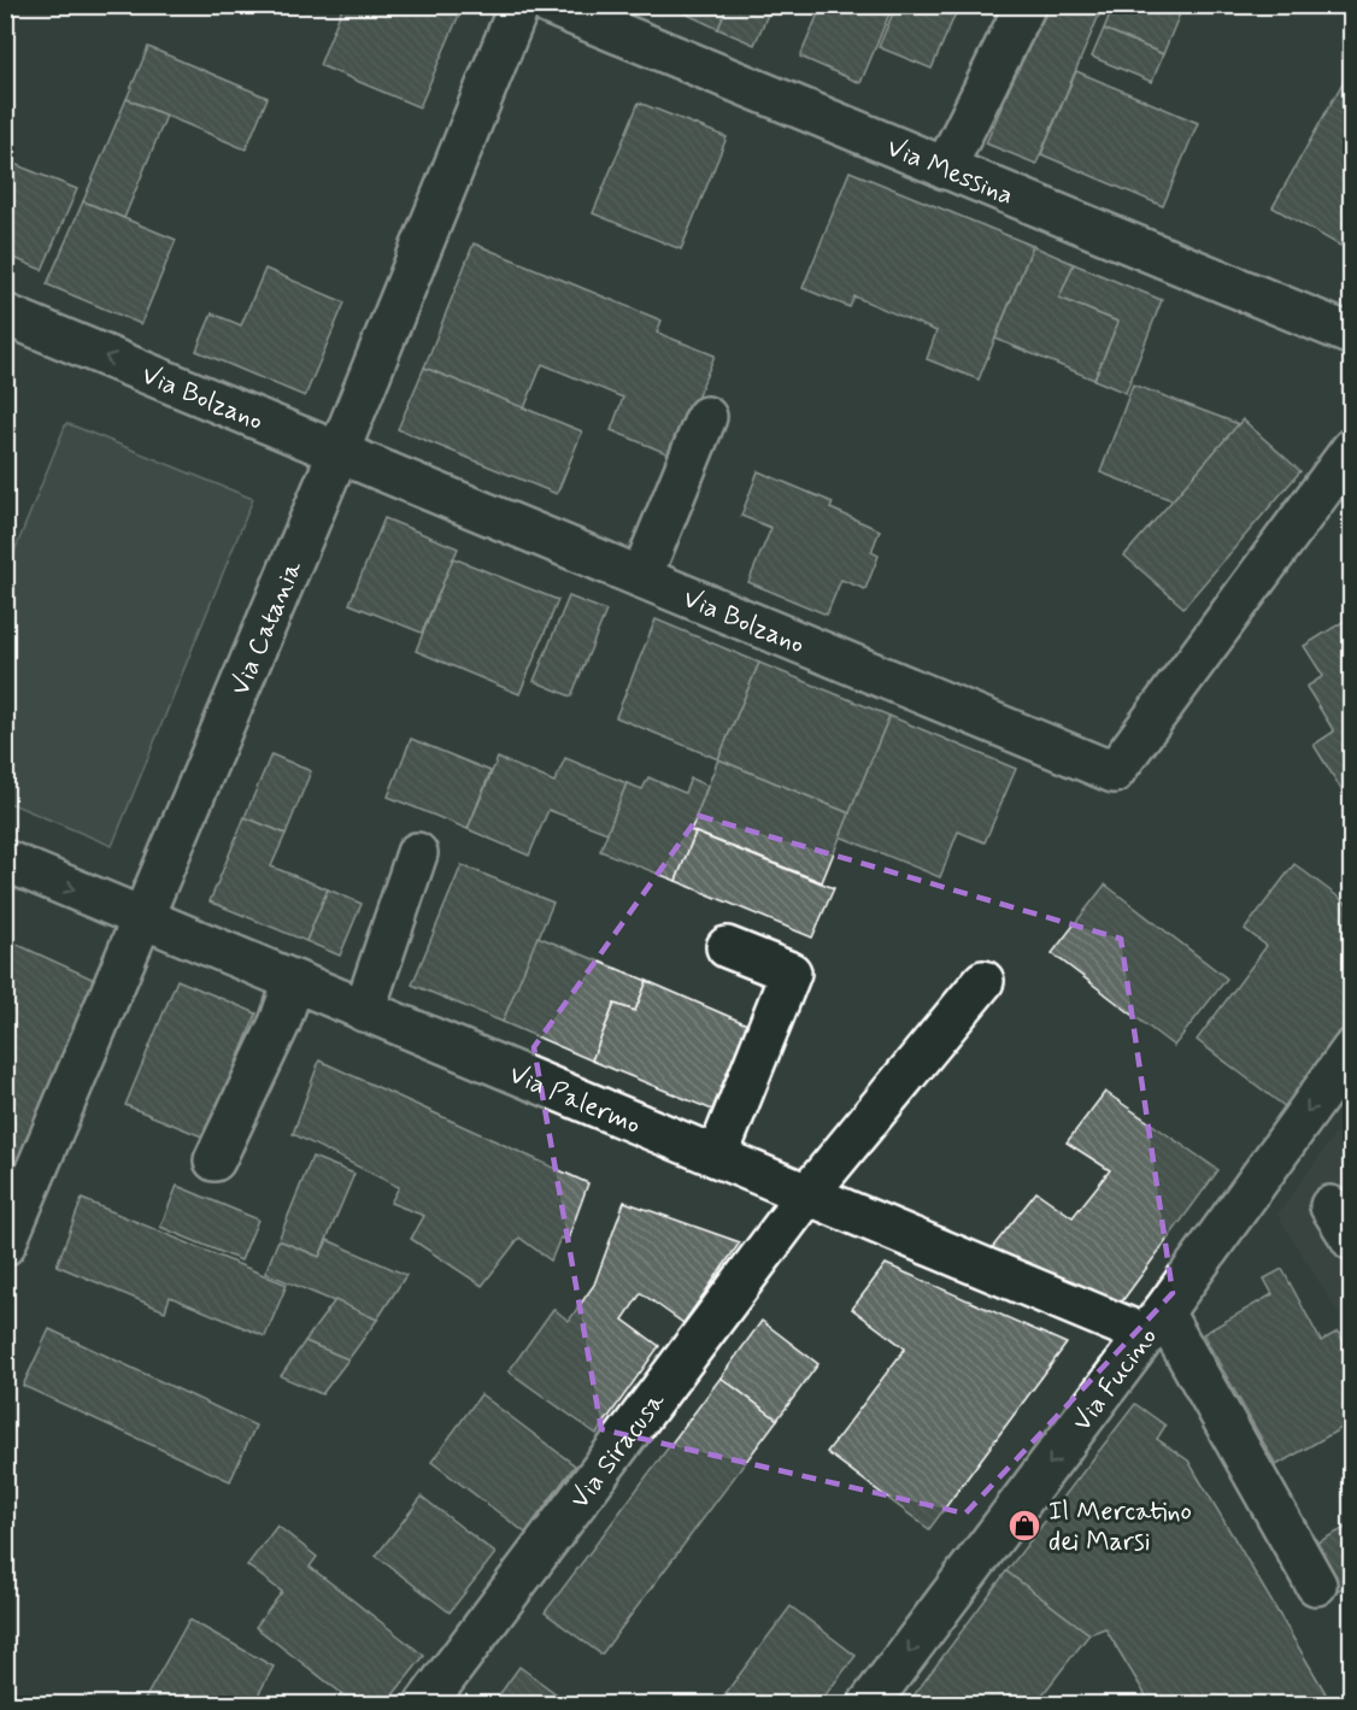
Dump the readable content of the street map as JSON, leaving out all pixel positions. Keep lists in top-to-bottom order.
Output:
{
  "streets": {
    "street": [
      "Via Messina",
      "Via Bolzano",
      "Via Catania",
      "Via Palermo",
      "Via Fucino",
      "Via Siracusa"
    ]
  },
  "crossings": [
    ["Via Bolzano", "Via Catania"],
    ["Via Catania", "Via Palermo"],
    ["Via Palermo", "Via Fucino"],
    ["Via Palermo", "Via Siracusa"]
  ],
  "one_way": ["Via Fucino"],
  "places": {
    "shop": ["Il Mercatino dei Marsi"]
  }
}
